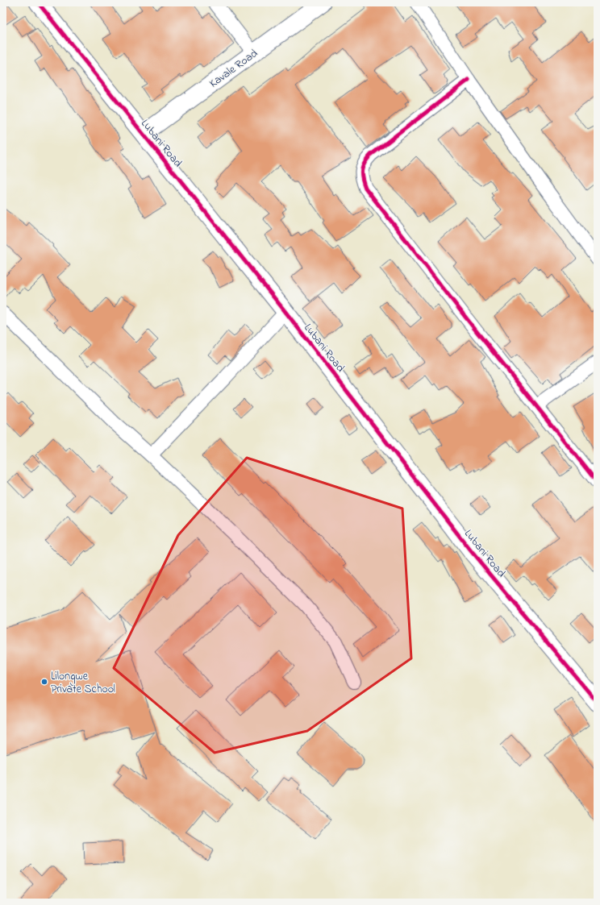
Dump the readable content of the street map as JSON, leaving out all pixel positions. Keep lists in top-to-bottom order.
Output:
{
  "streets": {
    "street": ["Kavale Road", "Lubani Road"]
  },
  "crossings": [
    ["Kavale Road", "Lubani Road"]
  ],
  "places": ["Lilongwe Private School"]
}
